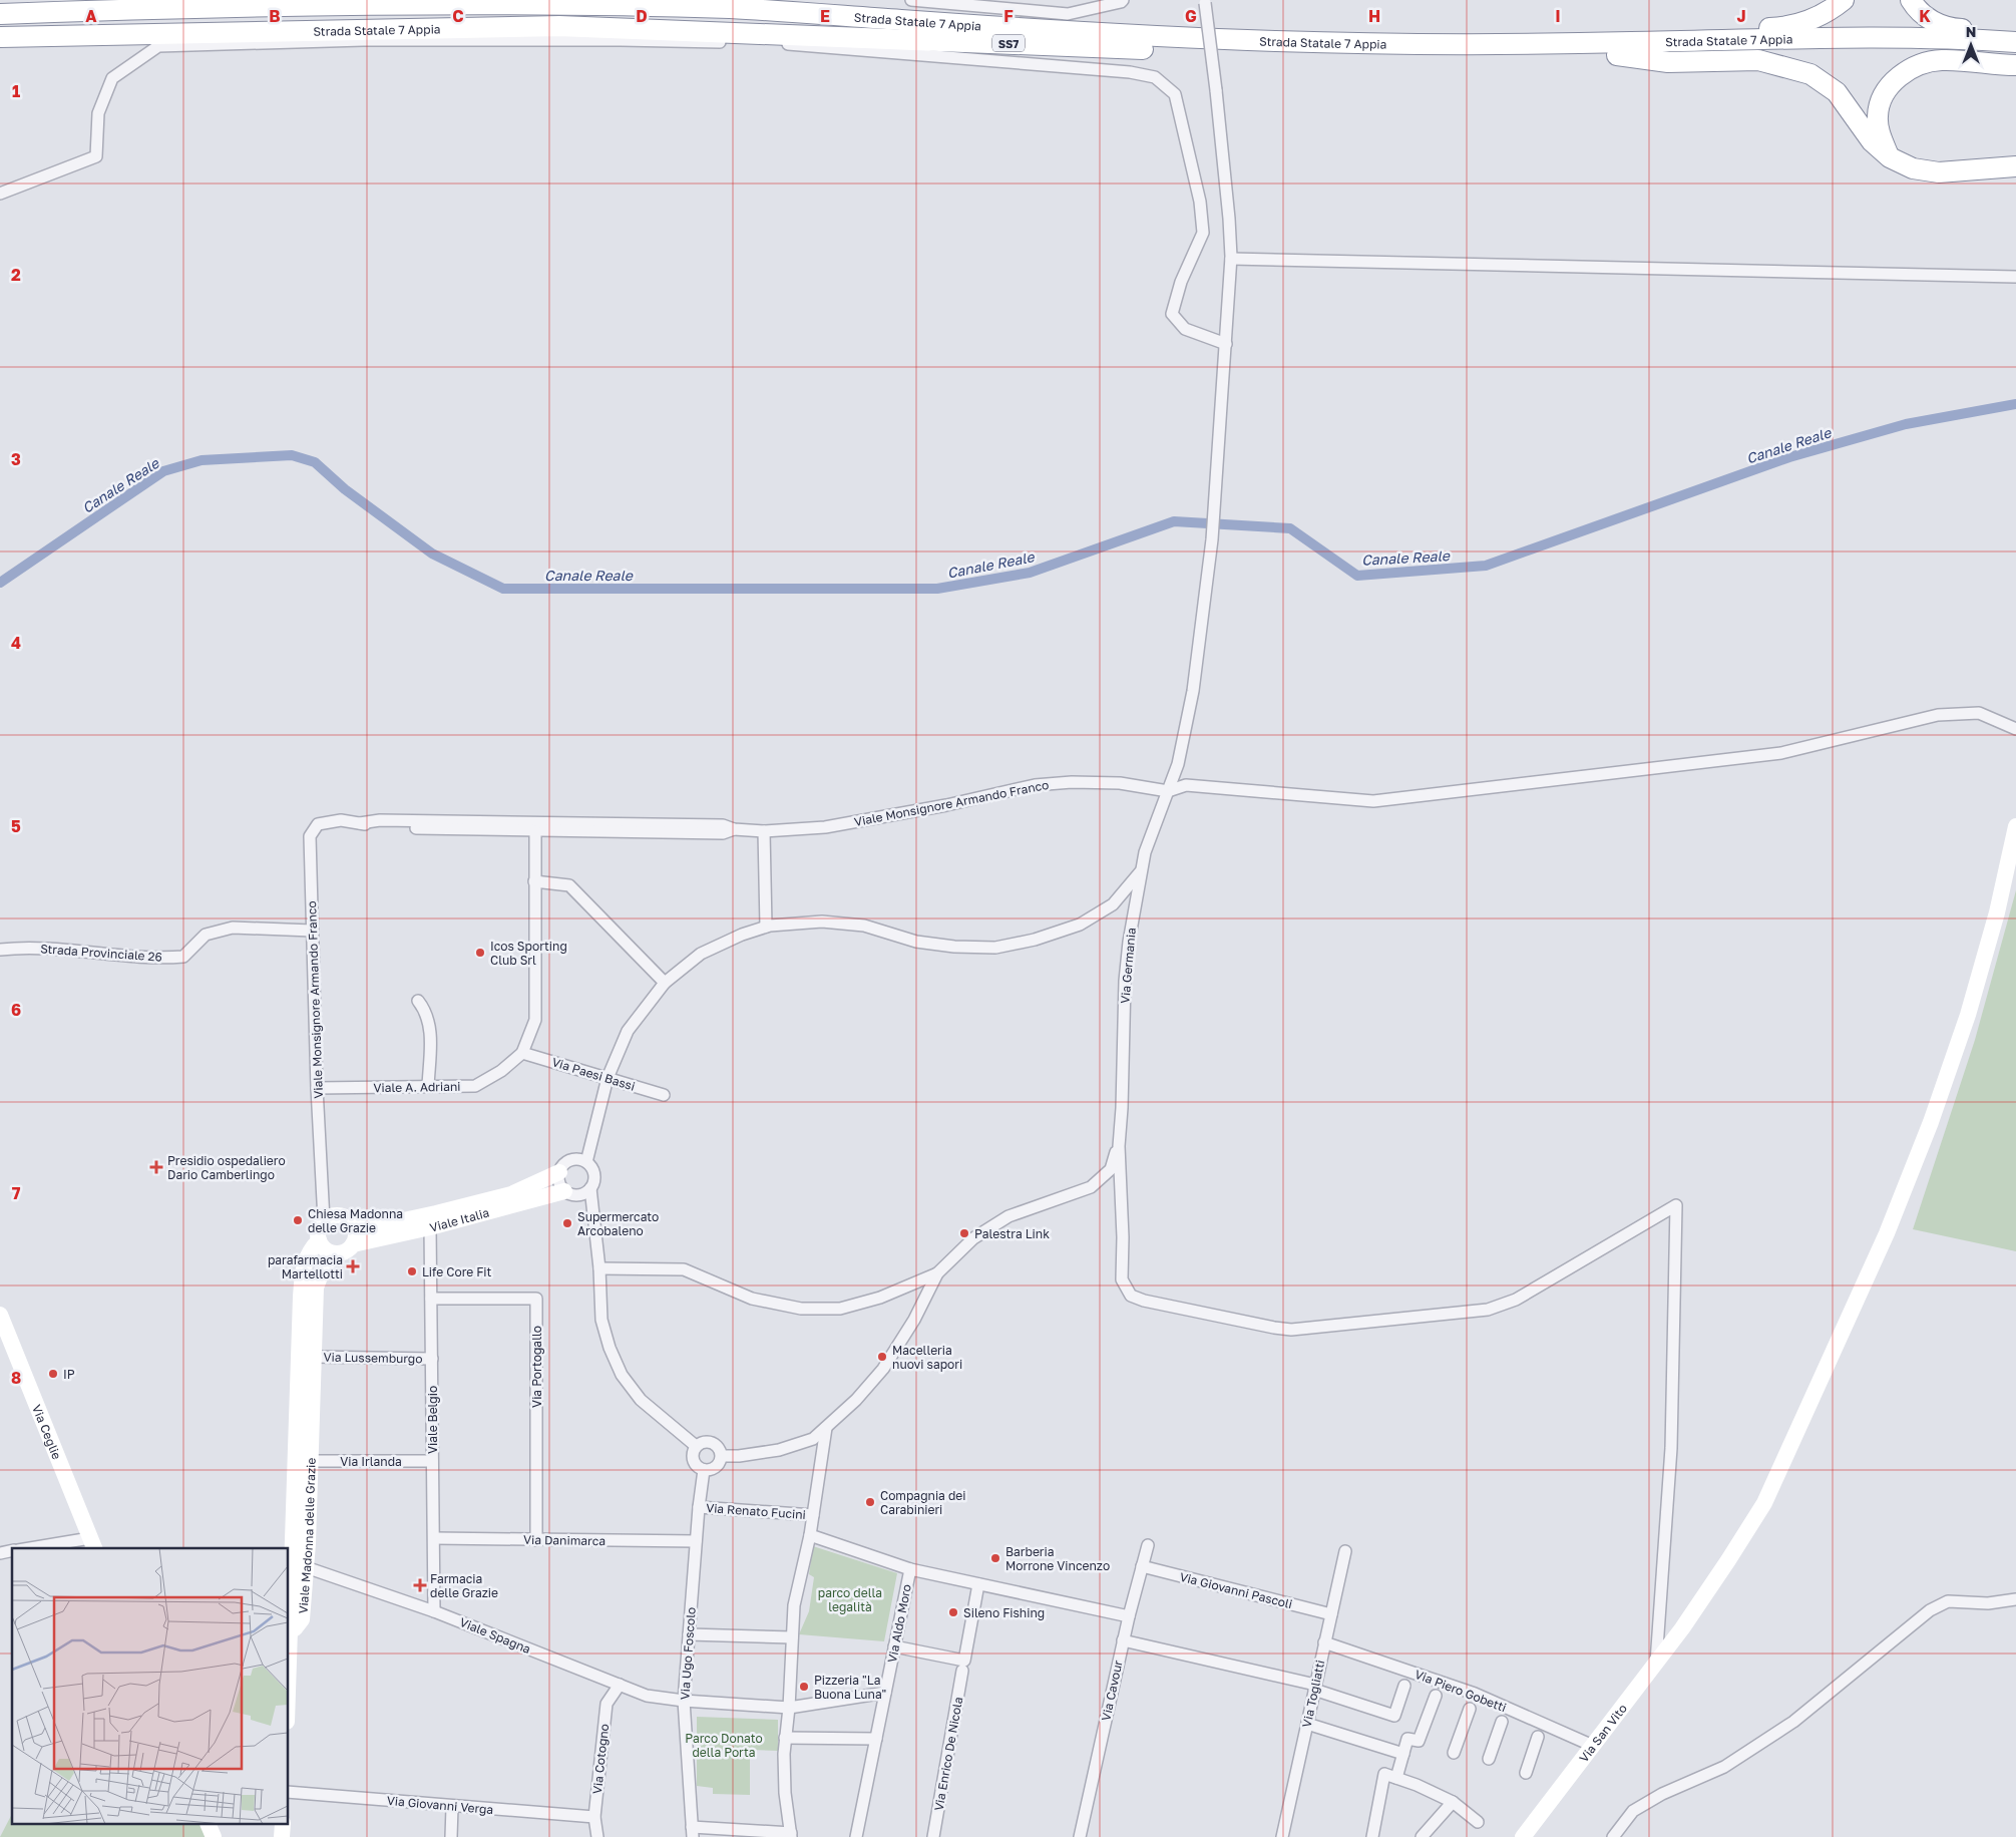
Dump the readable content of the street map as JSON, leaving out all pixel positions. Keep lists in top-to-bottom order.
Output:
{
  "streets": {
    "highway": ["Strada Statale 7 Appia", "SS7"],
    "street": [
      "Viale Monsignore Armando Franco",
      "Strada Provinciale 26",
      "Via Germania",
      "Via Paesi Bassi",
      "Viale A. Adriani",
      "Viale Italia",
      "Via Lussemburgo",
      "Via Portogallo",
      "Viale Belgio",
      "Via Ceglie",
      "Via Irlanda",
      "Via Renato Fucini",
      "Viale Madonna delle Grazie",
      "Via Danimarca",
      "Via Giovanni Pascoli",
      "Via Aldo Moro",
      "Viale Spagna",
      "Via Ugo Foscolo",
      "Via Cavour",
      "Via Piero Gobetti",
      "Via Togliatti",
      "Via San Vito",
      "Via Enrico De Nicola",
      "Via Cotogno",
      "Via Giovanni Verga"
    ]
  },
  "crossings": [
    ["Viale Monsignore Armando Franco", "Strada Provinciale 26"],
    ["Viale Monsignore Armando Franco", "Via Germania"],
    ["Viale Monsignore Armando Franco", "Viale A. Adriani"],
    ["Viale Monsignore Armando Franco", "Viale Italia"],
    ["Viale Monsignore Armando Franco", "Viale Madonna delle Grazie"],
    ["Via Paesi Bassi", "Viale A. Adriani"],
    ["Viale Italia", "Viale Belgio"],
    ["Viale Italia", "Viale Madonna delle Grazie"],
    ["Via Lussemburgo", "Viale Belgio"],
    ["Via Lussemburgo", "Viale Madonna delle Grazie"],
    ["Via Portogallo", "Viale Belgio"],
    ["Via Portogallo", "Via Danimarca"],
    ["Viale Belgio", "Via Irlanda"],
    ["Viale Belgio", "Via Danimarca"],
    ["Viale Belgio", "Viale Spagna"],
    ["Via Irlanda", "Viale Madonna delle Grazie"],
    ["Via Renato Fucini", "Via Ugo Foscolo"],
    ["Viale Madonna delle Grazie", "Viale Spagna"],
    ["Via Danimarca", "Via Ugo Foscolo"],
    ["Via Giovanni Pascoli", "Via Cavour"],
    ["Via Giovanni Pascoli", "Via Togliatti"],
    ["Via Aldo Moro", "Viale Spagna"],
    ["Via Aldo Moro", "Via Cavour"],
    ["Viale Spagna", "Via Ugo Foscolo"],
    ["Viale Spagna", "Via Cotogno"],
    ["Via Piero Gobetti", "Via Togliatti"],
    ["Via Piero Gobetti", "Via San Vito"],
    ["Via Cotogno", "Via Giovanni Verga"]
  ],
  "water": ["Canale Reale"],
  "parks": ["parco della legalità", "Parco Donato della Porta"],
  "places": {
    "other": [
      "Icos Sporting Club Srl",
      "Chiesa Madonna delle Grazie",
      "Supermercato Arcobaleno",
      "Palestra Link",
      "Life Core Fit",
      "Macelleria nuovi sapori",
      "IP",
      "Compagnia dei Carabinieri",
      "Barberia Morrone Vincenzo",
      "Sileno Fishing",
      "Pizzeria \"La Buona Luna\""
    ],
    "health": ["Presidio ospedaliero Dario Camberlingo", "parafarmacia Martellotti", "Farmacia delle Grazie"]
  },
  "north": "top",
  "grid": {
    "columns": [
      "A",
      "B",
      "C",
      "D",
      "E",
      "F",
      "G",
      "H",
      "I",
      "J",
      "K"
    ],
    "rows": [
      "1",
      "2",
      "3",
      "4",
      "5",
      "6",
      "7",
      "8"
    ]
  }
}
